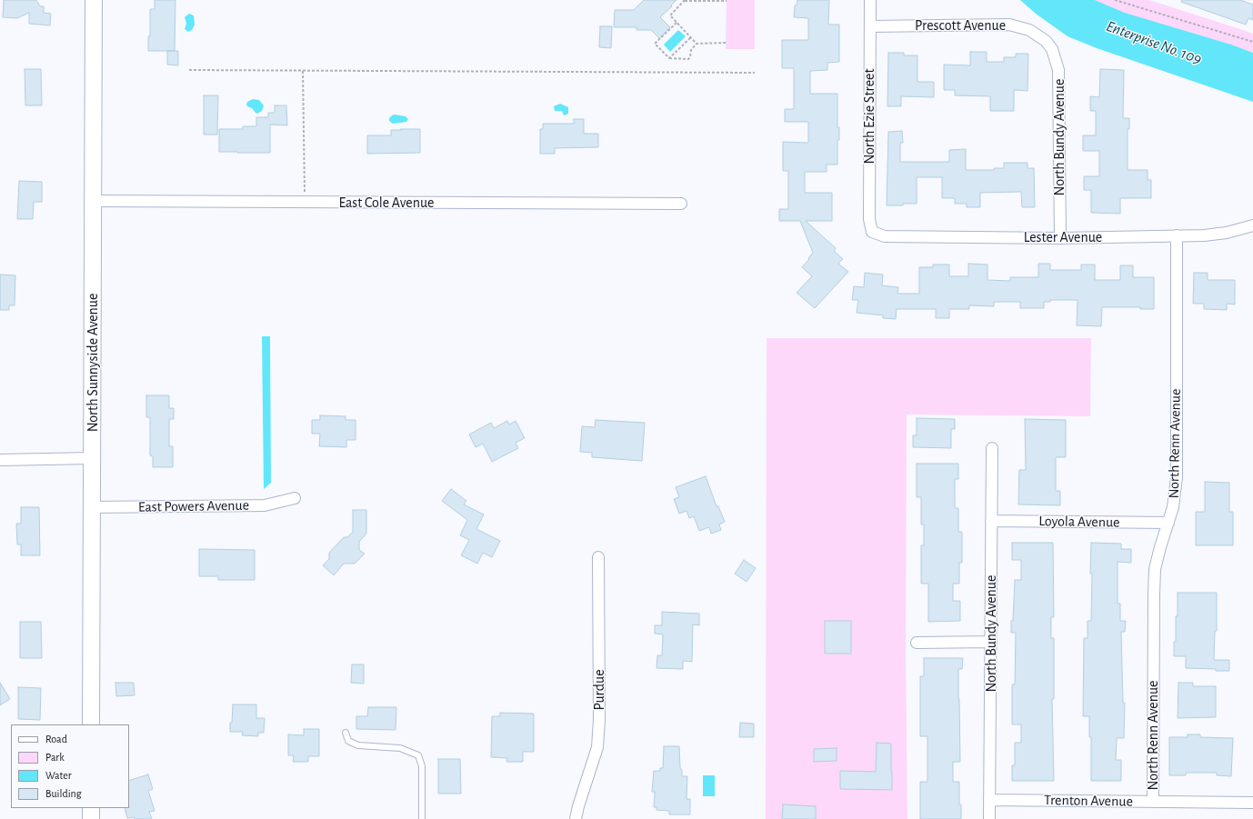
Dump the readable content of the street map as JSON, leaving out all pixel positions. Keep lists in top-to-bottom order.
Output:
{
  "streets": {
    "main road": ["North Sunnyside Avenue"],
    "street": [
      "Prescott Avenue",
      "North Ezie Street",
      "North Bundy Avenue",
      "East Cole Avenue",
      "Lester Avenue",
      "North Renn Avenue",
      "East Powers Avenue",
      "Loyola Avenue",
      "Purdue",
      "Trenton Avenue"
    ]
  },
  "crossings": [
    ["Prescott Avenue", "North Ezie Street"],
    ["Prescott Avenue", "North Bundy Avenue"],
    ["North Ezie Street", "Lester Avenue"],
    ["North Bundy Avenue", "Lester Avenue"],
    ["North Bundy Avenue", "Loyola Avenue"],
    ["North Bundy Avenue", "Trenton Avenue"],
    ["East Cole Avenue", "North Sunnyside Avenue"],
    ["Lester Avenue", "North Renn Avenue"],
    ["North Sunnyside Avenue", "East Powers Avenue"],
    ["North Renn Avenue", "Loyola Avenue"],
    ["North Renn Avenue", "Trenton Avenue"]
  ],
  "water": ["Enterprise No. 109"],
  "legend": [
    "Road",
    "Park",
    "Water",
    "Building"
  ]
}
